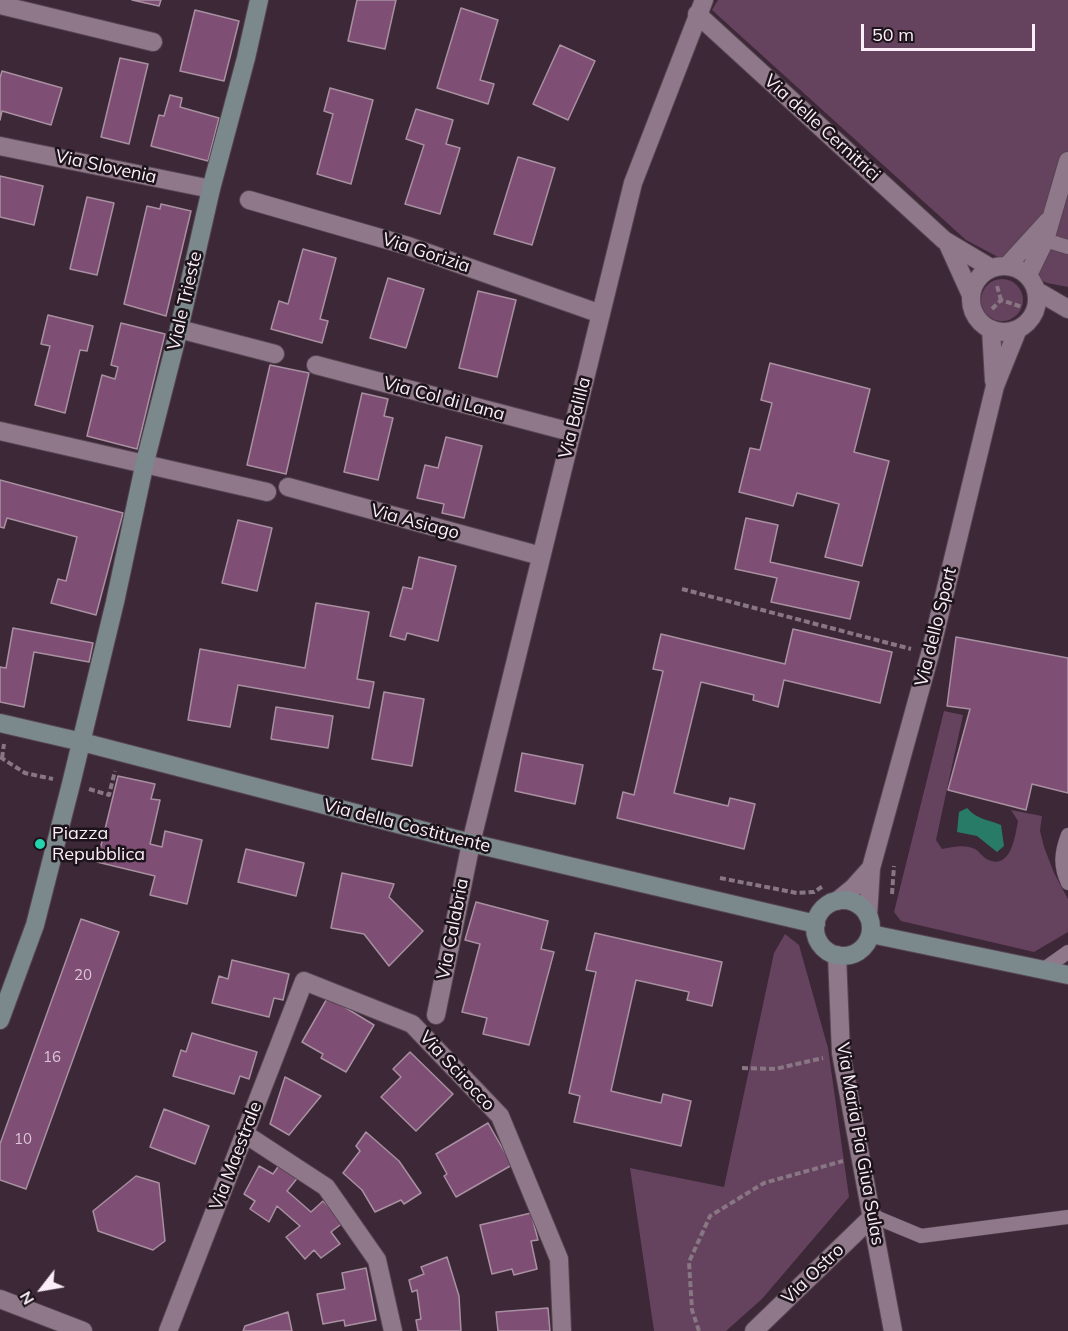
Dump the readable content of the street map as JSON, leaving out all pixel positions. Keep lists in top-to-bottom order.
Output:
{
  "streets": {
    "street": [
      "Via delle Cernitrici",
      "Via Slovenia",
      "Via Gorizia",
      "Viale Trieste",
      "Via Col di Lana",
      "Via Balilla",
      "Via Asiago",
      "Via dello Sport",
      "Via della Costituente",
      "Via Calabria",
      "Via Scirocco",
      "Via Maria Pia Giua Sulas",
      "Via Maestrale",
      "Via Ostro"
    ]
  },
  "crossings": [
    ["Via delle Cernitrici", "Via Balilla"],
    ["Via delle Cernitrici", "Via dello Sport"],
    ["Via Slovenia", "Viale Trieste"],
    ["Via Gorizia", "Via Balilla"],
    ["Viale Trieste", "Via della Costituente"],
    ["Via Col di Lana", "Via Balilla"],
    ["Via Balilla", "Via Asiago"],
    ["Via Balilla", "Via della Costituente"],
    ["Via Balilla", "Via Calabria"],
    ["Via dello Sport", "Via della Costituente"],
    ["Via dello Sport", "Via Maria Pia Giua Sulas"],
    ["Via della Costituente", "Via Calabria"],
    ["Via della Costituente", "Via Maria Pia Giua Sulas"],
    ["Via Scirocco", "Via Maestrale"],
    ["Via Maria Pia Giua Sulas", "Via Ostro"]
  ],
  "places": ["Piazza Repubblica"],
  "house_numbers": ["20", "16", "10"],
  "scale_bar": "50 m",
  "north": "bottom left"
}
